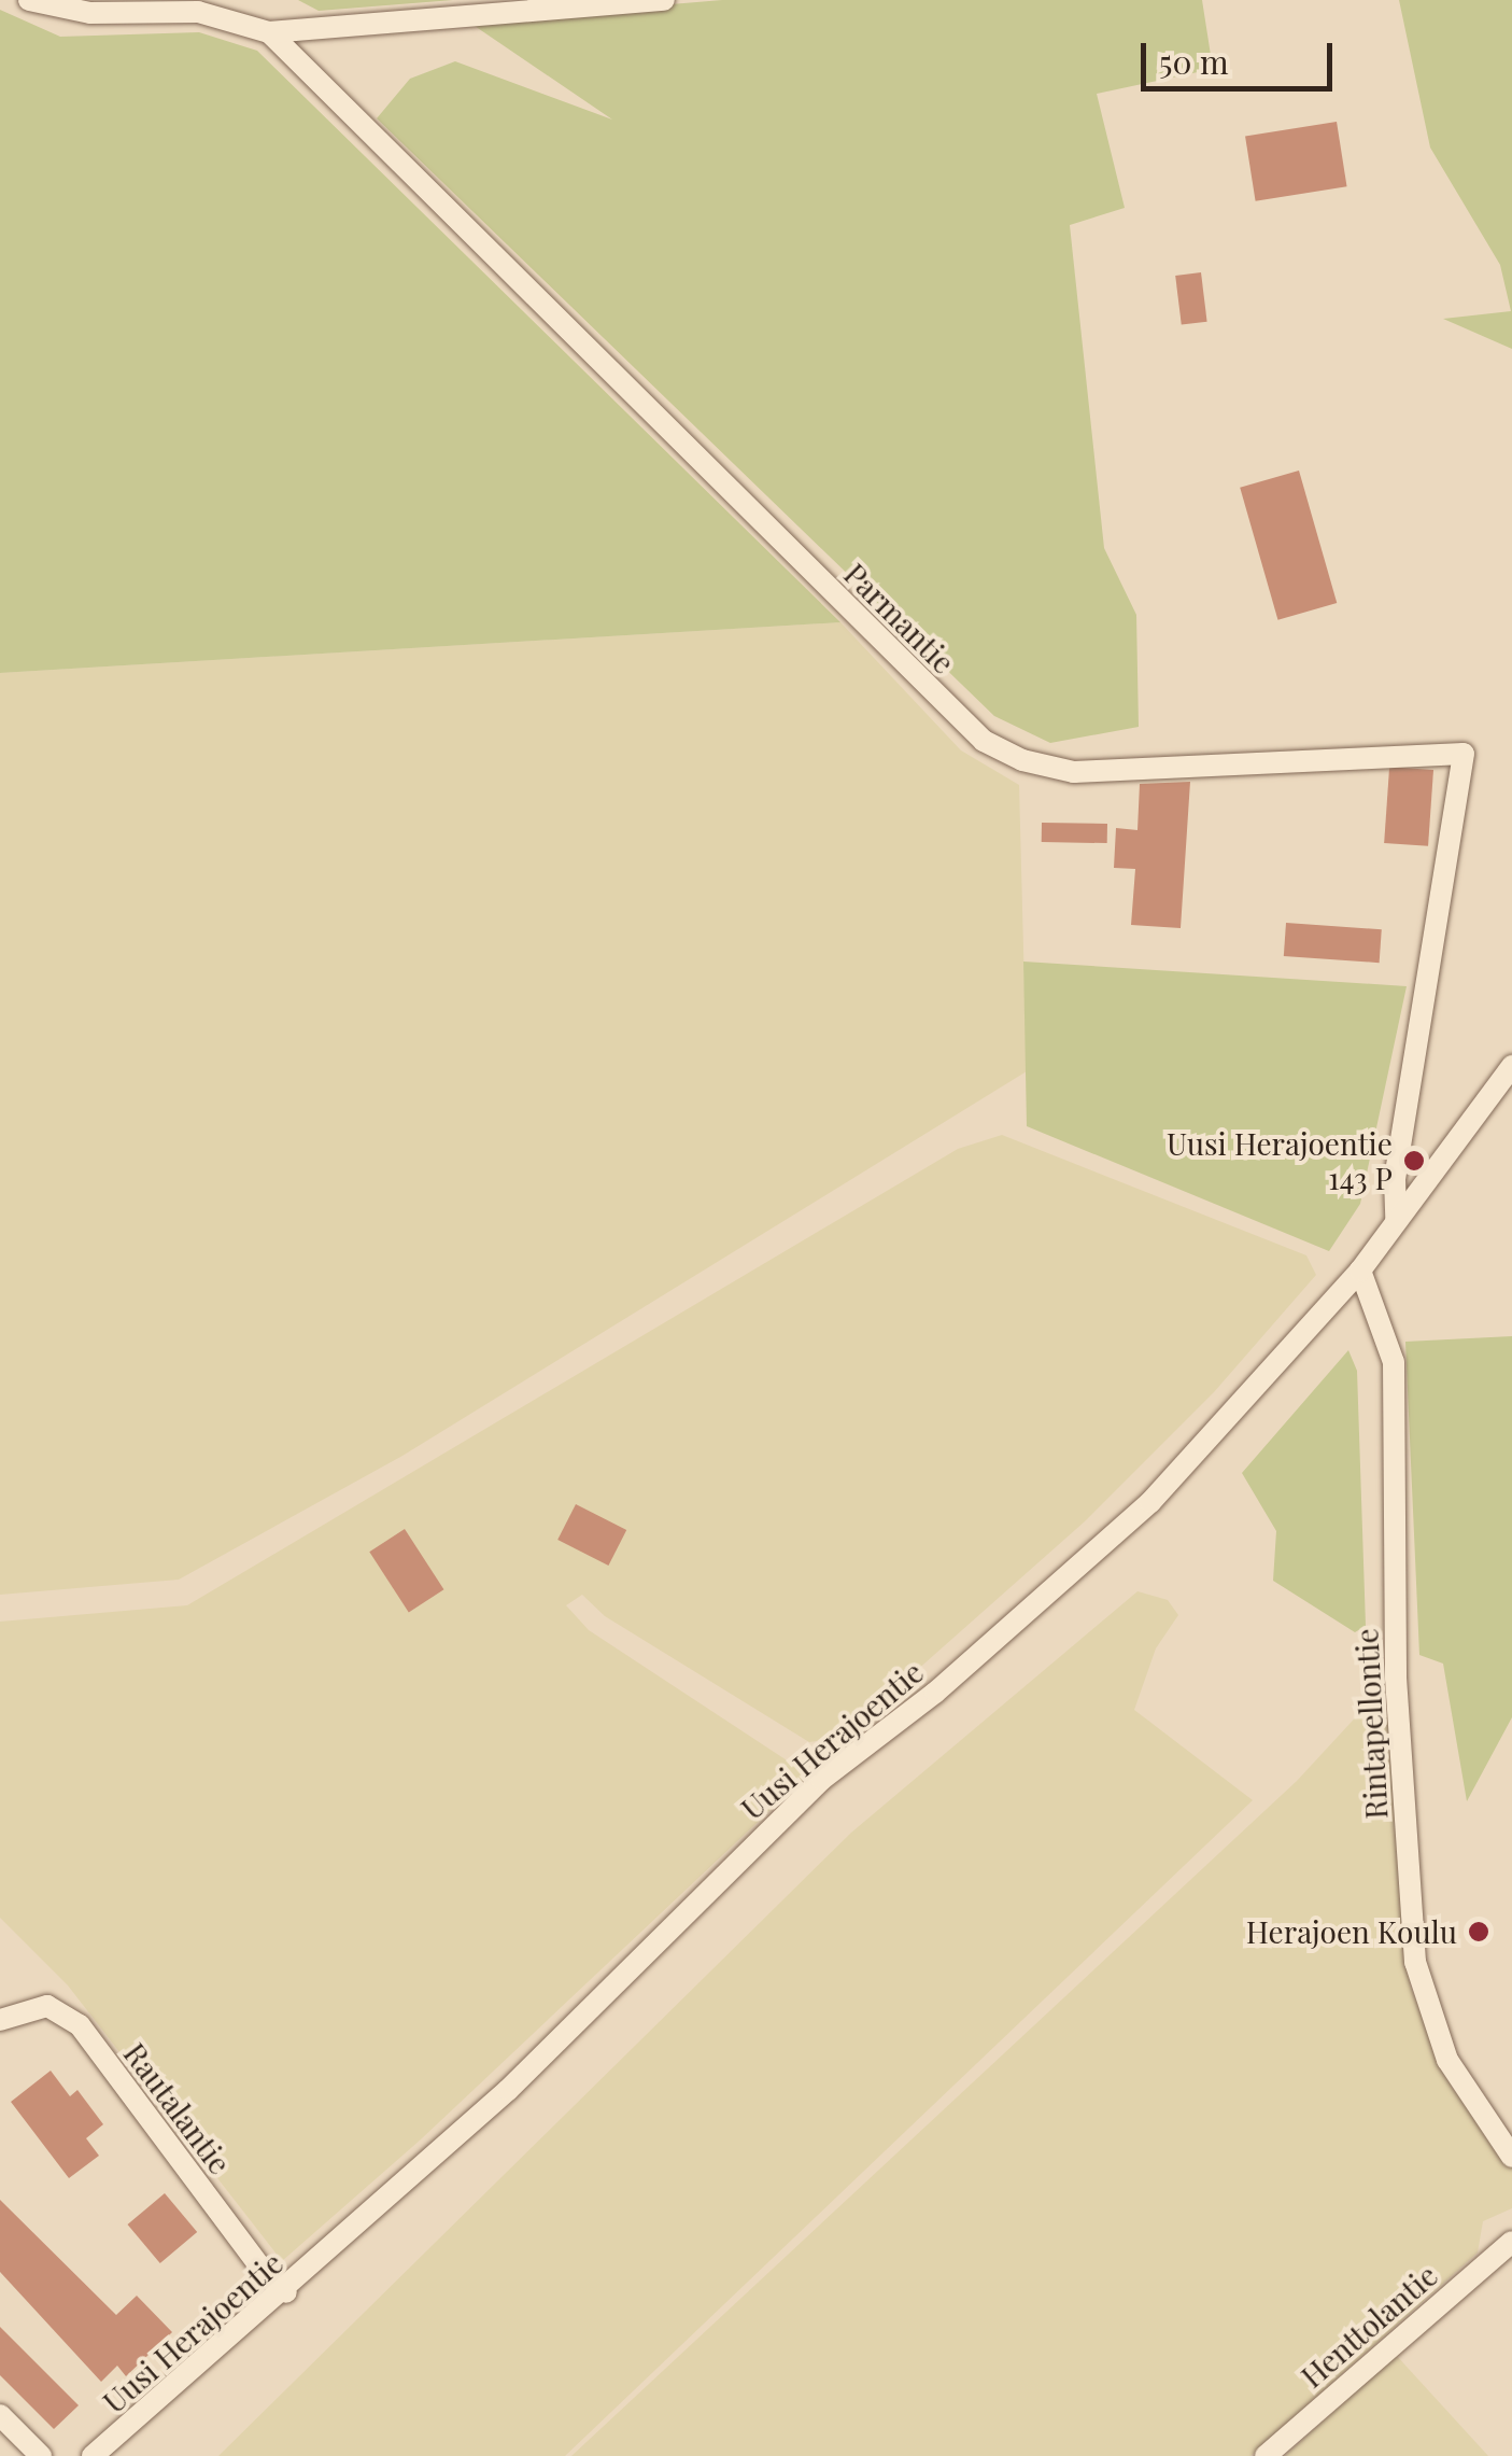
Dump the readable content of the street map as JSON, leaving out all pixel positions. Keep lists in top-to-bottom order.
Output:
{
  "streets": {
    "street": [
      "Parmantie",
      "Rintapellontie",
      "Uusi Herajoentie",
      "Rautalantie",
      "Henttolantie"
    ]
  },
  "crossings": [
    ["Parmantie", "Uusi Herajoentie"],
    ["Rintapellontie", "Uusi Herajoentie"],
    ["Uusi Herajoentie", "Rautalantie"]
  ],
  "places": ["Uusi Herajoentie 143 P", "Herajoen Koulu"],
  "scale_bar": "50 m"
}
